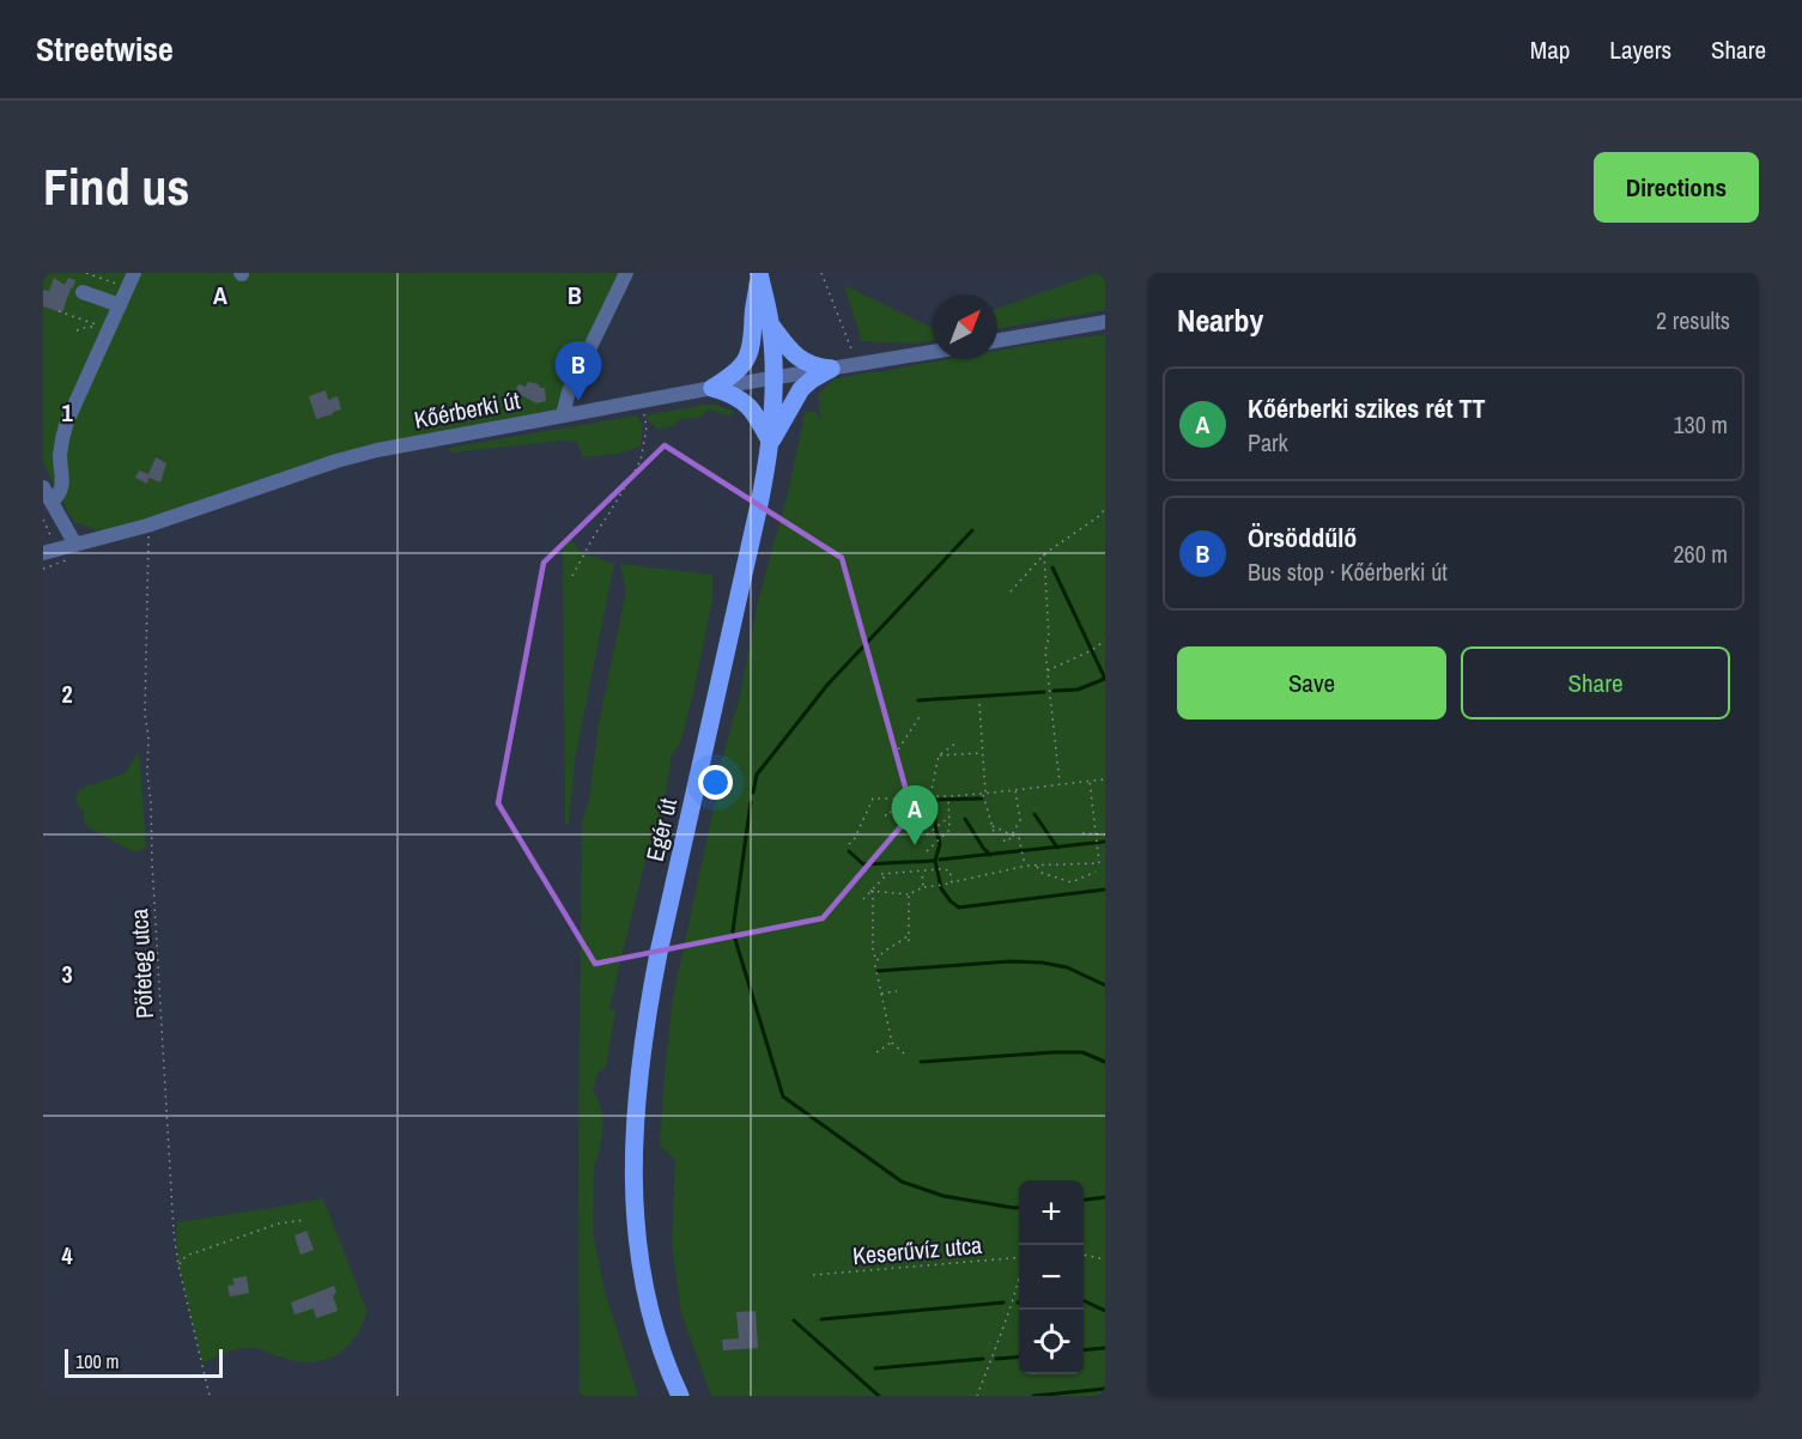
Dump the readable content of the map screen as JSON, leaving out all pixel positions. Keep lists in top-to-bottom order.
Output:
{
  "streets": {
    "main road": ["Egér út"],
    "street": ["Kőérberki út"],
    "path": ["Pöfeteg utca", "Keserűvíz utca"]
  },
  "crossings": [
    ["Kőérberki út", "Egér út"],
    ["Kőérberki út", "Pöfeteg utca"]
  ],
  "scale_bar": "100 m",
  "north": "top right",
  "page": {
    "header": "Streetwise",
    "nav": ["Map", "Layers", "Share"],
    "buttons": [
      "Directions",
      ["Save", "Share"]
    ],
    "title": "Find us",
    "heading": ["Nearby", "2 results"],
    "pins": ["B", "A"],
    "list": [
      {
        "mark": "A",
        "name": "Kőérberki szikes rét TT",
        "note": "Park",
        "value": "130 m"
      },
      {
        "mark": "B",
        "name": "Örsöddűlő",
        "note": "Bus stop · Kőérberki út",
        "value": "260 m"
      }
    ],
    "map_buttons": ["+", "−"],
    "scale": "100 m"
  },
  "grid": {
    "columns": ["A", "B"],
    "rows": [
      "1",
      "2",
      "3",
      "4"
    ]
  }
}
